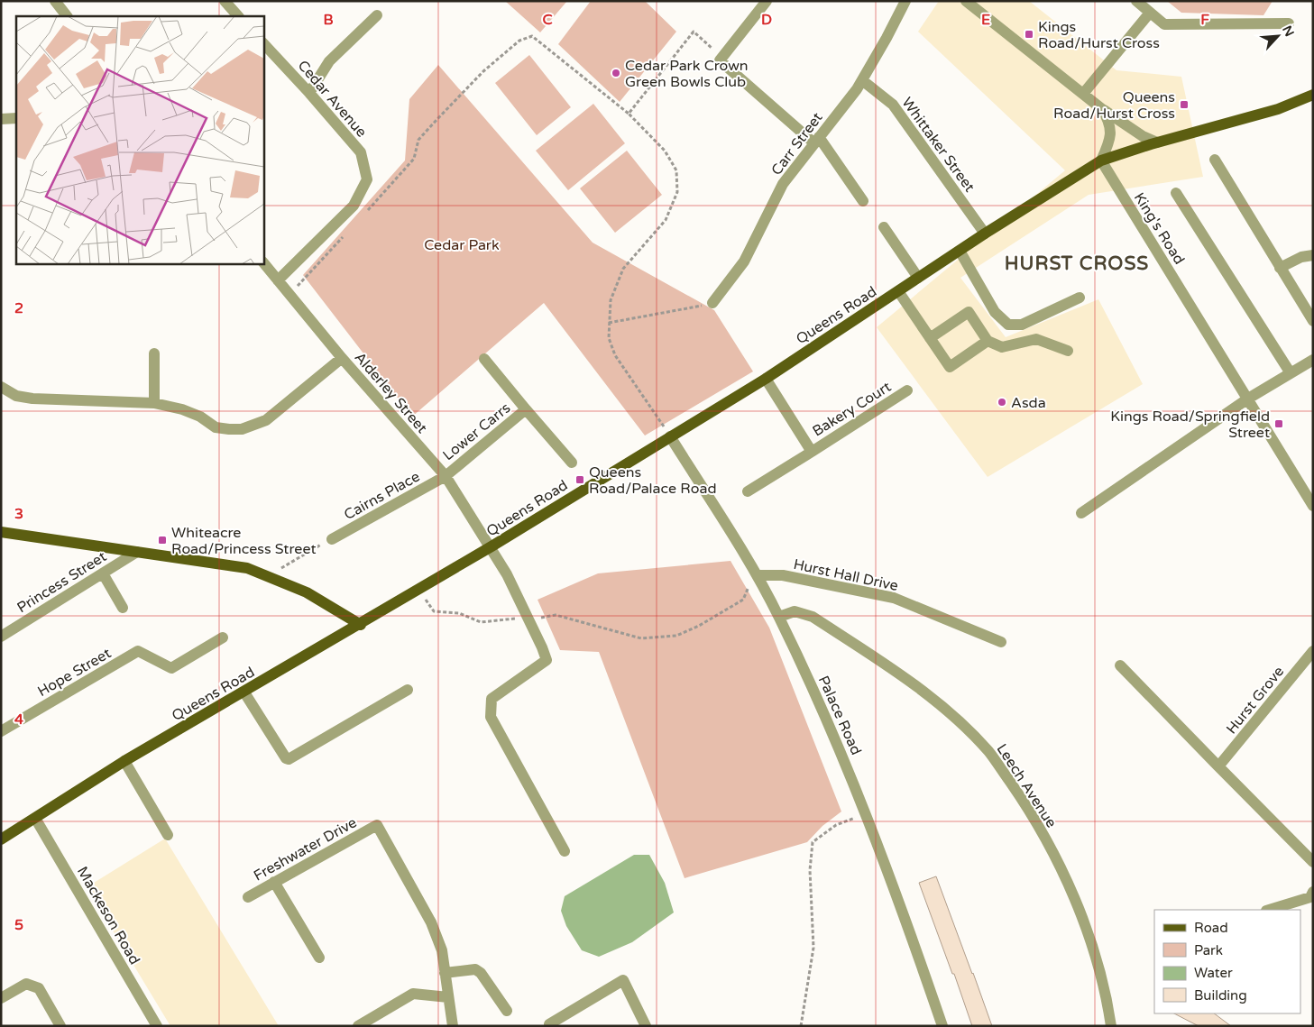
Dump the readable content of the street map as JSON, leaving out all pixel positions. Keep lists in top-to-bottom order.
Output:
{
  "streets": {
    "main road": ["Queens Road"],
    "street": [
      "Cedar Avenue",
      "Carr Street",
      "Whittaker Street",
      "King's Road",
      "Alderley Street",
      "Bakery Court",
      "Lower Carrs",
      "Cairns Place",
      "Hurst Hall Drive",
      "Princess Street",
      "Hope Street",
      "Hurst Grove",
      "Palace Road",
      "Leech Avenue",
      "Freshwater Drive",
      "Mackeson Road"
    ]
  },
  "crossings": [
    ["Cedar Avenue", "Alderley Street"],
    ["Carr Street", "Whittaker Street"],
    ["Whittaker Street", "Queens Road"],
    ["King's Road", "Queens Road"],
    ["Queens Road", "Alderley Street"],
    ["Queens Road", "Bakery Court"],
    ["Queens Road", "Palace Road"],
    ["Queens Road", "Mackeson Road"],
    ["Alderley Street", "Lower Carrs"],
    ["Alderley Street", "Cairns Place"],
    ["Lower Carrs", "Cairns Place"],
    ["Hurst Hall Drive", "Palace Road"],
    ["Palace Road", "Leech Avenue"]
  ],
  "districts": ["HURST CROSS"],
  "parks": ["Cedar Park"],
  "places": {
    "transit": [
      "Kings Road/Hurst Cross",
      "Queens Road/Hurst Cross",
      "Kings Road/Springfield Street",
      "Queens Road/Palace Road",
      "Whiteacre Road/Princess Street"
    ],
    "other": ["Cedar Park Crown Green Bowls Club", "Asda"]
  },
  "legend": [
    "Road",
    "Park",
    "Water",
    "Building"
  ],
  "north": "top right",
  "grid": {
    "columns": [
      "B",
      "C",
      "D",
      "E",
      "F"
    ],
    "rows": [
      "2",
      "3",
      "4",
      "5"
    ]
  }
}
